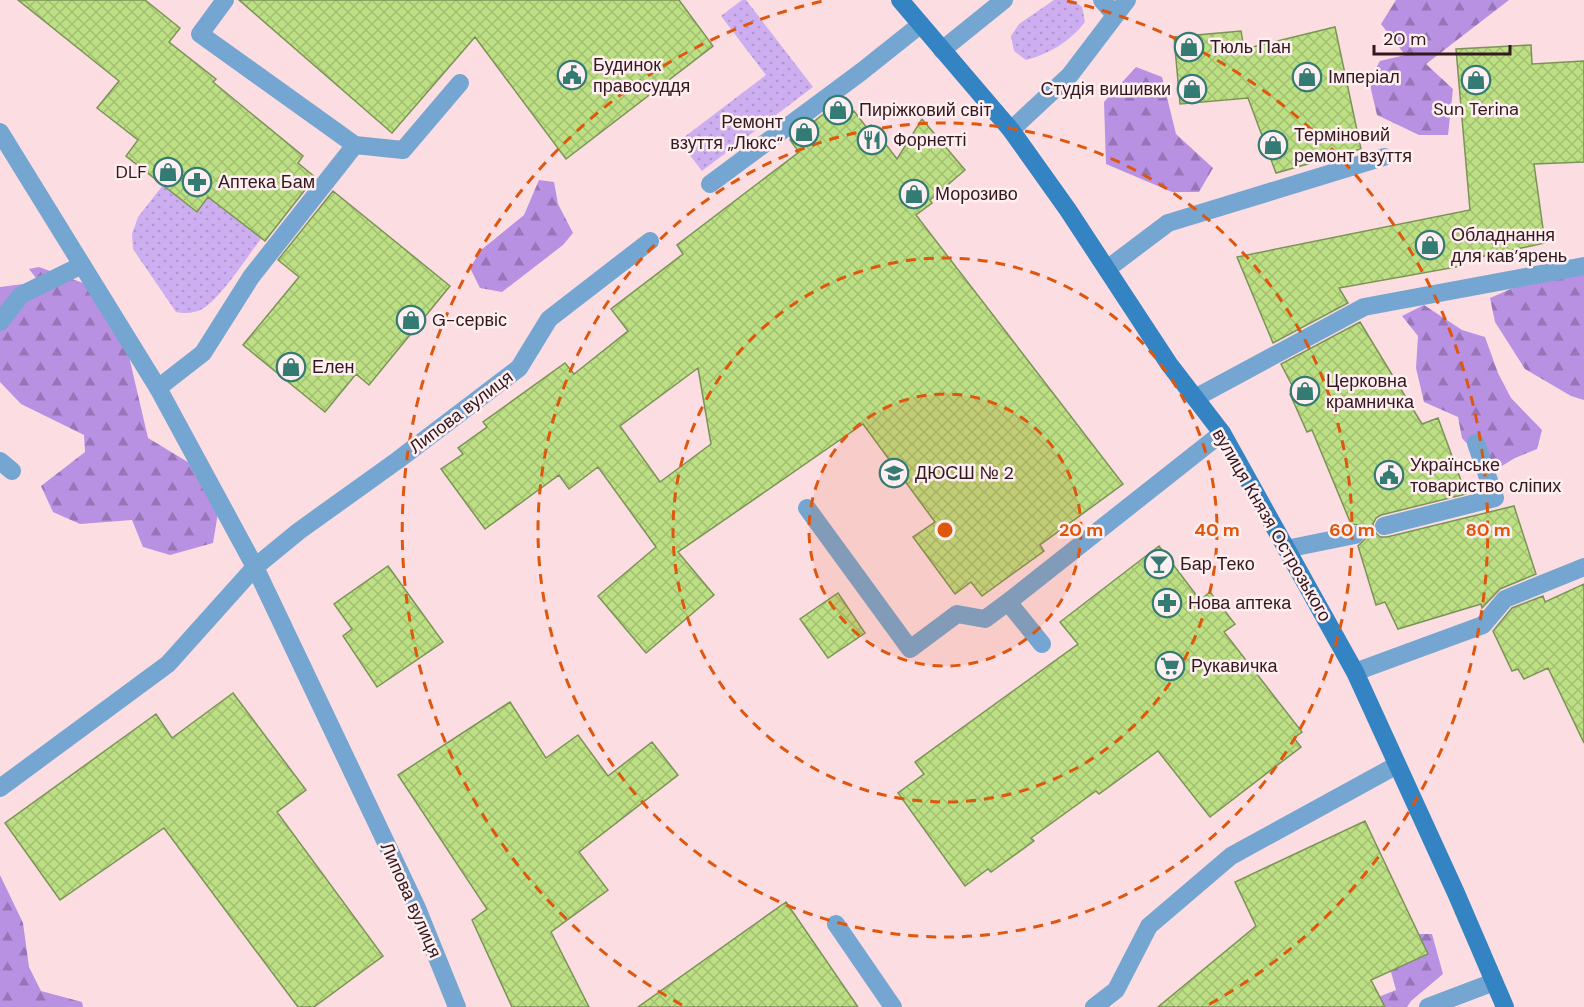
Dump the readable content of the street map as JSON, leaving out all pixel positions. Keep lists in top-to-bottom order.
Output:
{
  "streets": {
    "main road": ["вулиця Князя Острозького"],
    "street": ["Липова вулиця"]
  },
  "places": {
    "shop": [
      "Тюль Пан",
      "Імперіал",
      "Sun Terina",
      "Студія вишивки",
      "Пиріжковий світ",
      "Ремонт взуття „Люкс“",
      "Терміновий ремонт взуття",
      "DLF",
      "Морозиво",
      "Обладнання для кав’ярень",
      "G-сервіс",
      "Елен",
      "Церковна крамничка"
    ],
    "public building": ["Будинок правосуддя", "Українське товариство сліпих"],
    "restaurant": ["Форнетті"],
    "pharmacy": ["Аптека Бам", "Нова аптека"],
    "school or university": ["ДЮСШ № 2"],
    "bar": ["Бар Теко"],
    "supermarket": ["Рукавичка"]
  },
  "scale_bar": "20 m",
  "rings": [
    "20 m",
    "40 m",
    "60 m",
    "80 m"
  ]
}
